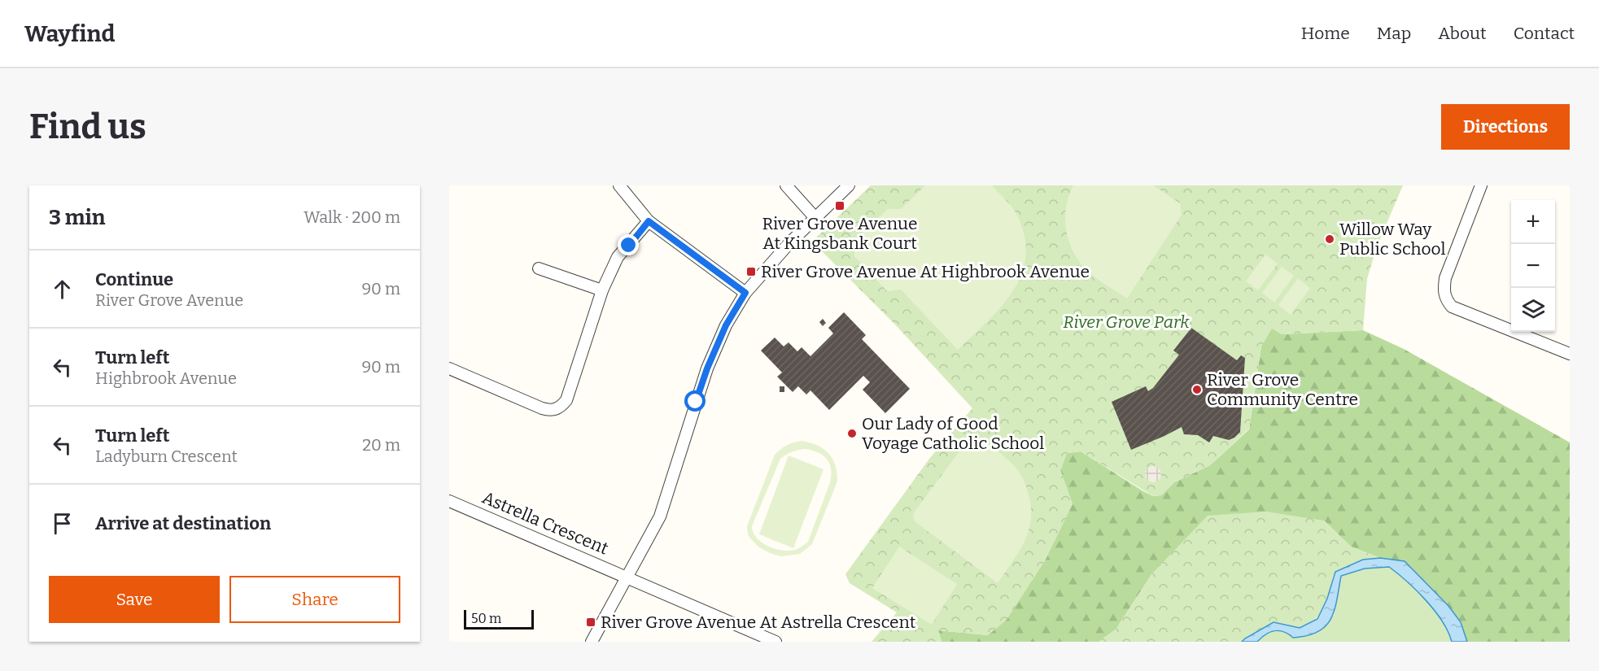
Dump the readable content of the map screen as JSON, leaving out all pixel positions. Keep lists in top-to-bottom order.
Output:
{
  "streets": {
    "street": ["Astrella Crescent"]
  },
  "parks": ["River Grove Park"],
  "places": {
    "transit": ["River Grove Avenue At Kingsbank Court", "River Grove Avenue At Highbrook Avenue", "River Grove Avenue At Astrella Crescent"],
    "other": ["Willow Way Public School", "River Grove Community Centre", "Our Lady of Good Voyage Catholic School"]
  },
  "scale_bar": "50 m",
  "page": {
    "header": "Wayfind",
    "nav": [
      "Home",
      "Map",
      "About",
      "Contact"
    ],
    "buttons": [
      "Directions",
      ["Save", "Share"]
    ],
    "title": "Find us",
    "heading": ["3 min", "Walk · 200 m"],
    "map_buttons": ["+", "−"],
    "list": [
      ["Continue", "River Grove Avenue", "90 m"],
      ["Turn left", "Highbrook Avenue", "90 m"],
      ["Turn left", "Ladyburn Crescent", "20 m"],
      "Arrive at destination"
    ],
    "scale": "50 m"
  }
}
